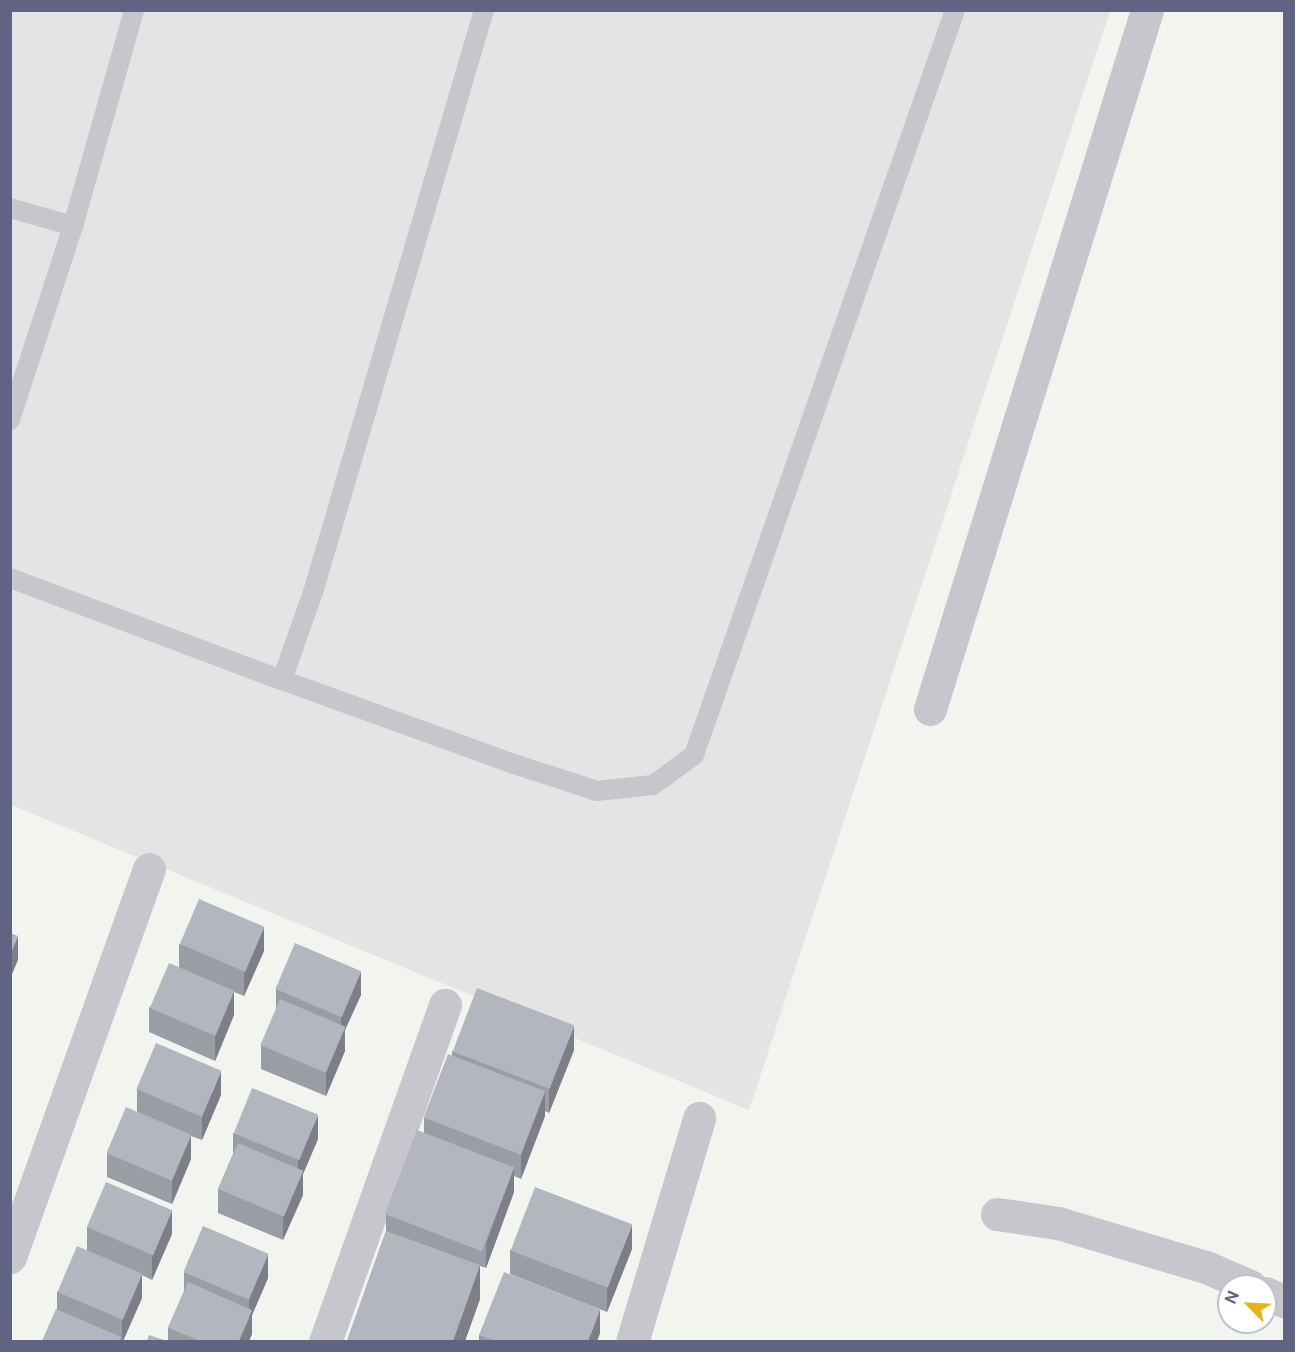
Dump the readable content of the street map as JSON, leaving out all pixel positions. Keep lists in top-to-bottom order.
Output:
{
  "north": "top left"
}
